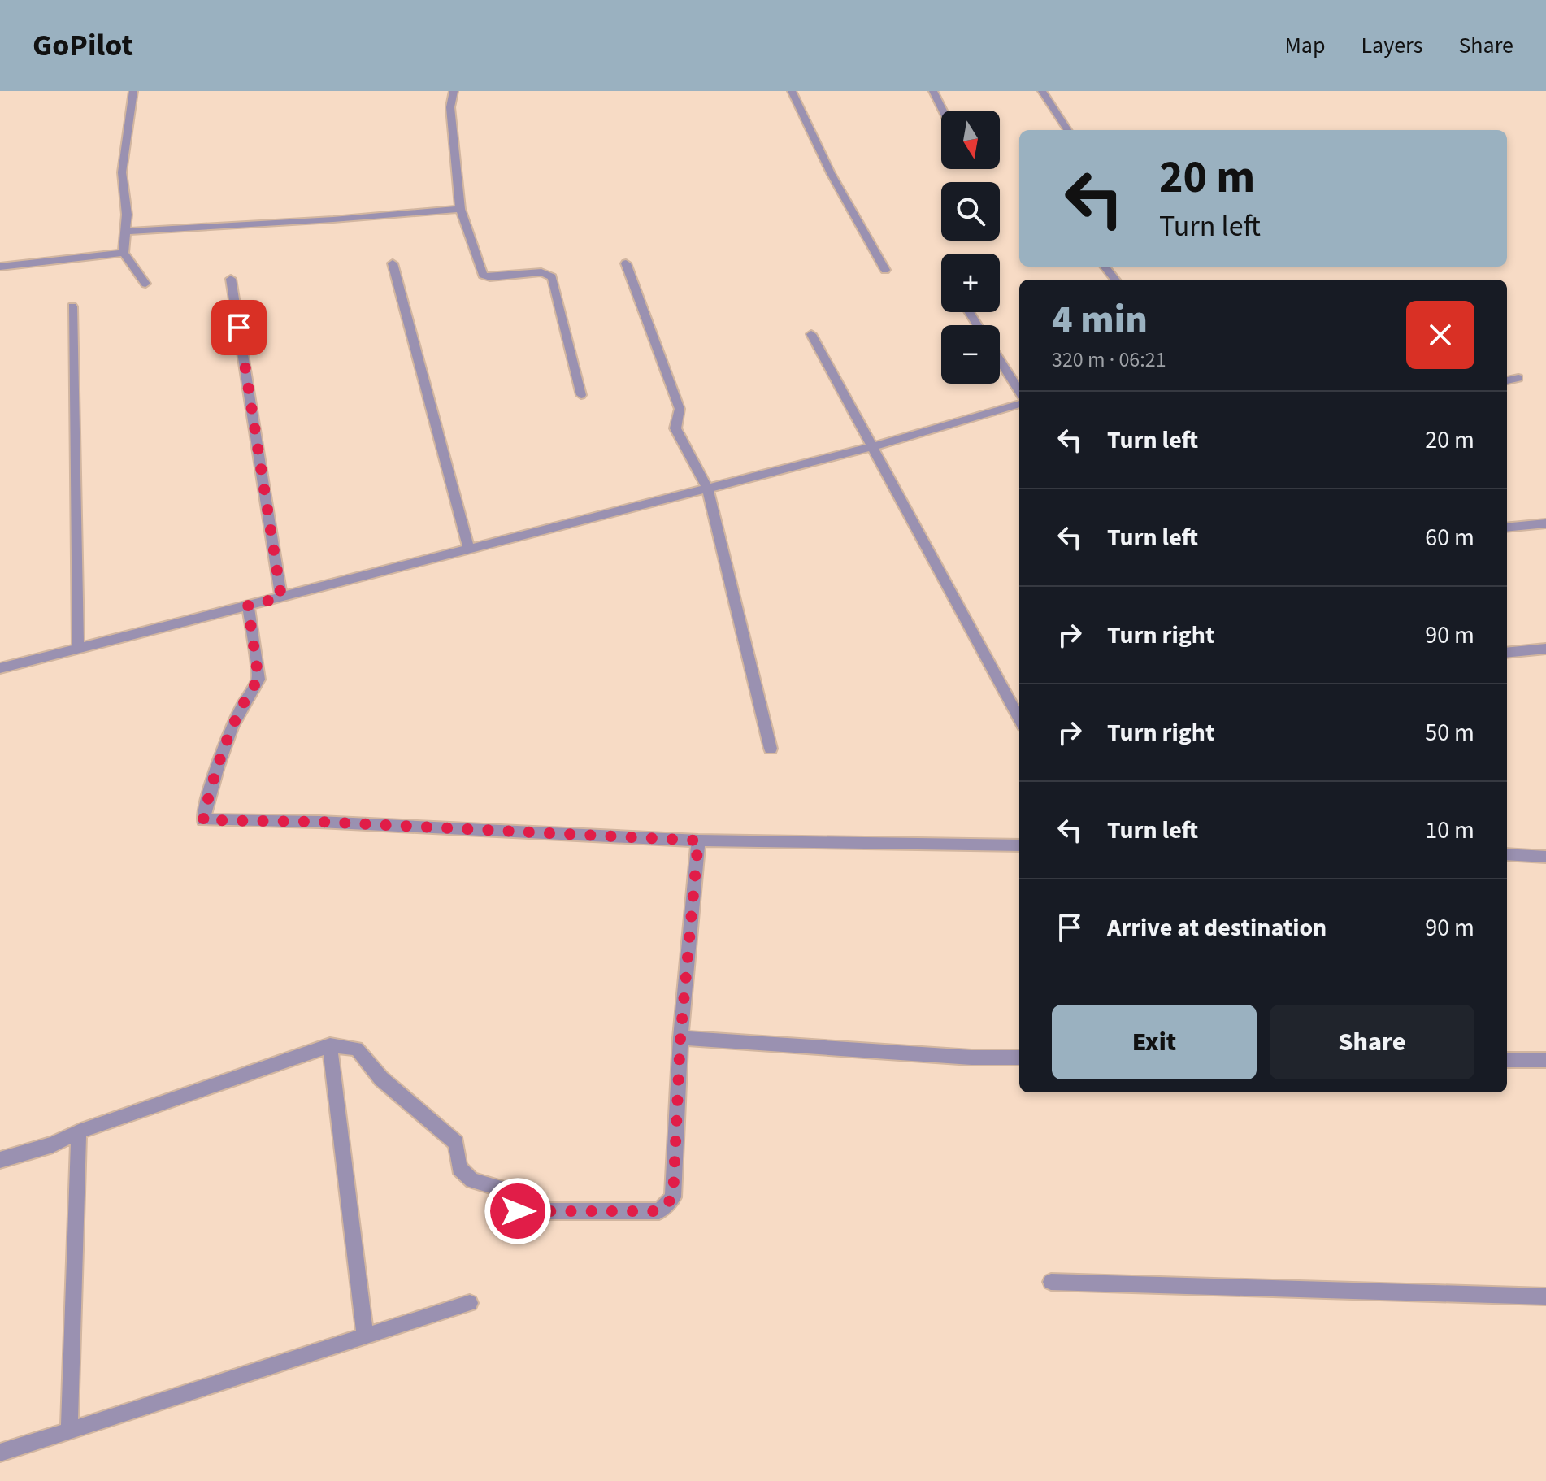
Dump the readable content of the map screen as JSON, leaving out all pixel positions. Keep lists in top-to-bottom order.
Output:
{
  "north": "bottom",
  "page": {
    "header": "GoPilot",
    "nav": ["Map", "Layers", "Share"],
    "map_buttons": ["+", "−"],
    "turn": ["20 m", "Turn left"],
    "heading": ["4 min", "320 m · 06:21"],
    "list": [
      {
        "name": "Turn left",
        "value": "20 m"
      },
      {
        "name": "Turn left",
        "value": "60 m"
      },
      {
        "name": "Turn right",
        "value": "90 m"
      },
      {
        "name": "Turn right",
        "value": "50 m"
      },
      {
        "name": "Turn left",
        "value": "10 m"
      },
      {
        "name": "Arrive at destination",
        "value": "90 m"
      }
    ],
    "buttons": ["Exit", "Share"]
  }
}
